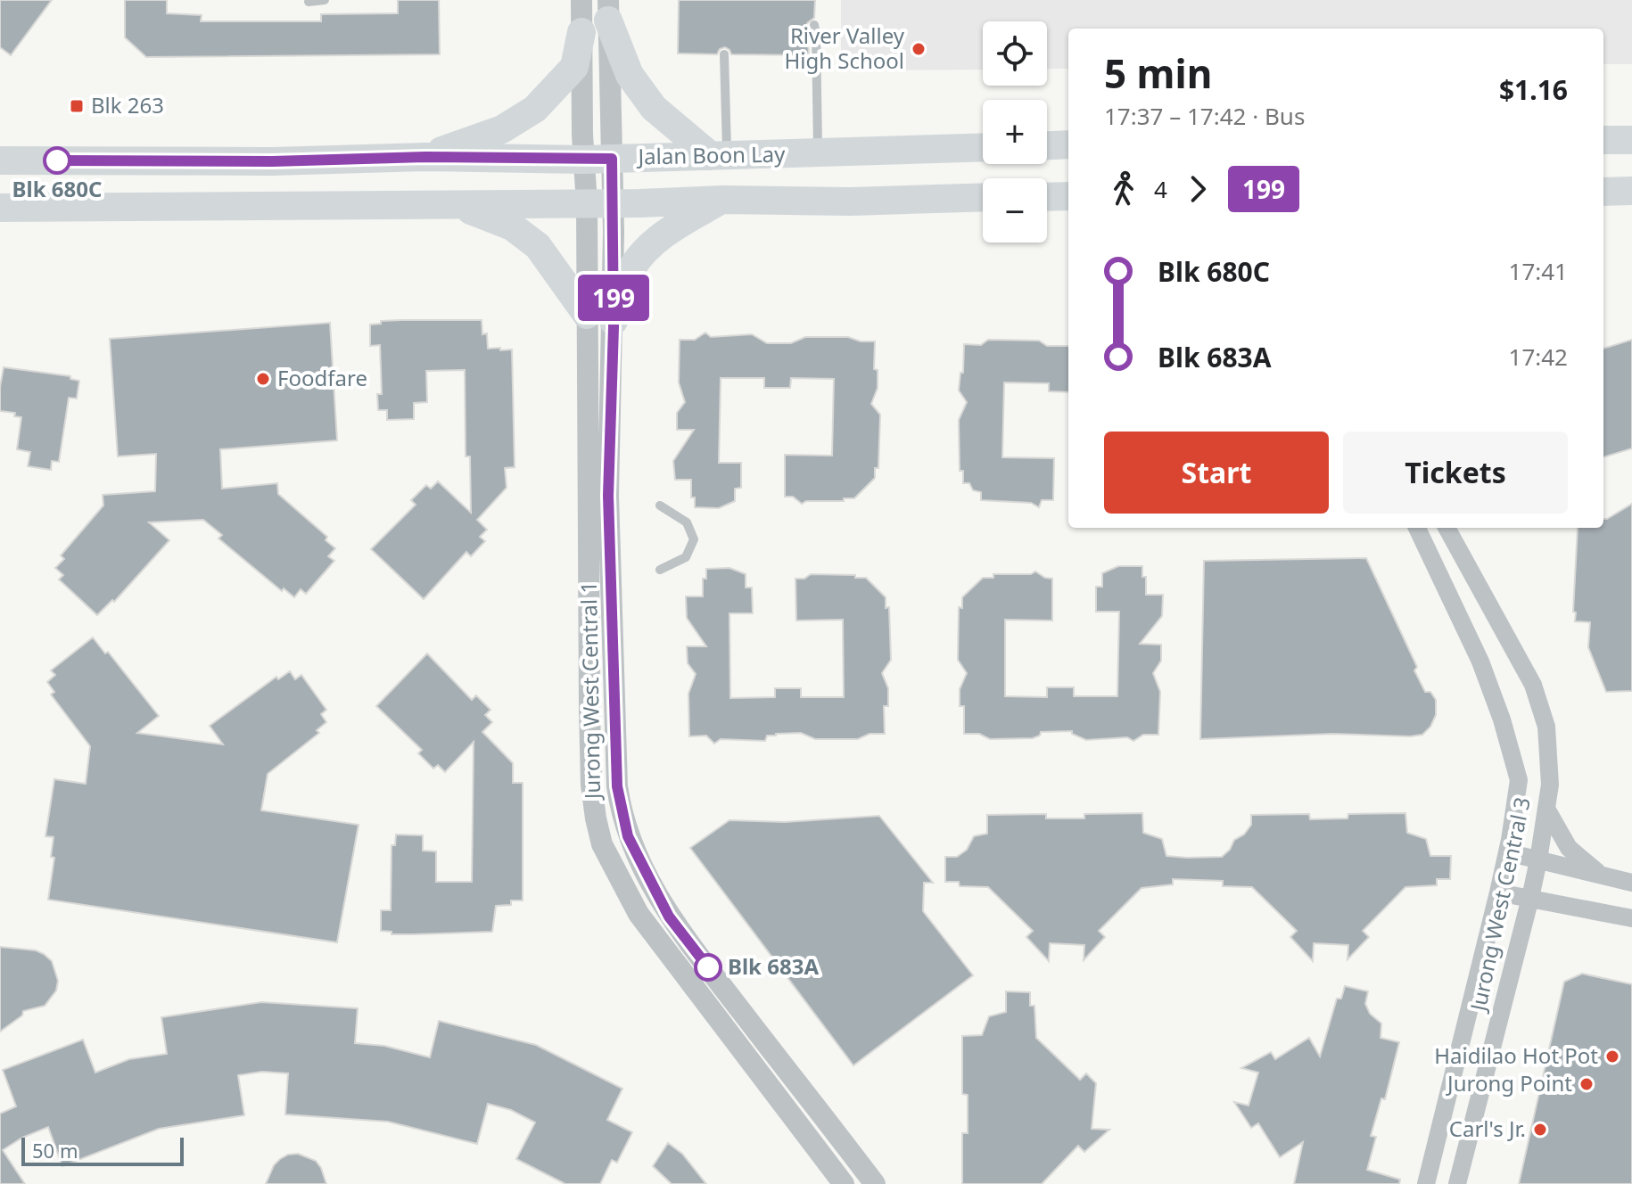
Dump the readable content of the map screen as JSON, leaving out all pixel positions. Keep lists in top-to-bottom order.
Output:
{
  "streets": {
    "main road": ["Jalan Boon Lay"],
    "street": ["Jurong West Central 1", "Jurong West Central 3"]
  },
  "crossings": [
    ["Jalan Boon Lay", "Jurong West Central 1"]
  ],
  "places": {
    "other": [
      "River Valley High School",
      "Blk 680C",
      "Foodfare",
      "Blk 683A",
      "Haidilao Hot Pot",
      "Jurong Point",
      "Carl's Jr."
    ],
    "transit": ["Blk 263"]
  },
  "lines": ["bus line 199"],
  "scale_bar": "50 m",
  "page": {
    "on_map": "199",
    "map_buttons": ["+", "−"],
    "heading": ["5 min", "17:37 – 17:42 · Bus", "$1.16"],
    "legs": ["4", "199"],
    "list": [
      {
        "name": "Blk 680C",
        "value": "17:41"
      },
      {
        "name": "Blk 683A",
        "value": "17:42"
      }
    ],
    "buttons": ["Start", "Tickets"],
    "scale": "50 m"
  }
}
